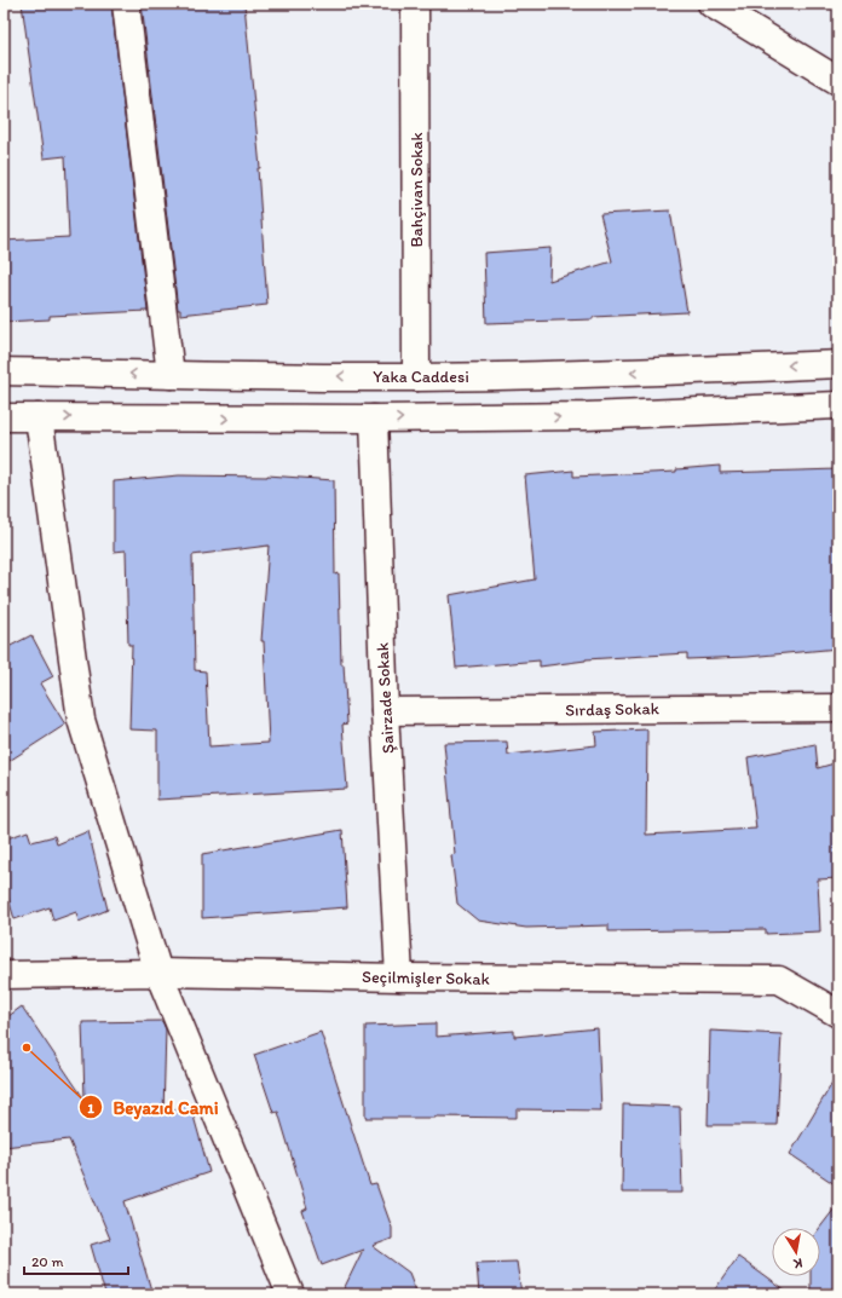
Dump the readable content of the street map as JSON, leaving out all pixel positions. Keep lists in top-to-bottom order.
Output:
{
  "streets": {
    "street": [
      "Bahçivan Sokak",
      "Yaka Caddesi",
      "Şairzade Sokak",
      "Sırdaş Sokak",
      "Seçilmişler Sokak"
    ]
  },
  "crossings": [
    ["Bahçivan Sokak", "Yaka Caddesi"],
    ["Şairzade Sokak", "Sırdaş Sokak"],
    ["Şairzade Sokak", "Seçilmişler Sokak"]
  ],
  "places": ["Beyazıd Cami"],
  "scale_bar": "20 m",
  "north": "bottom"
}
